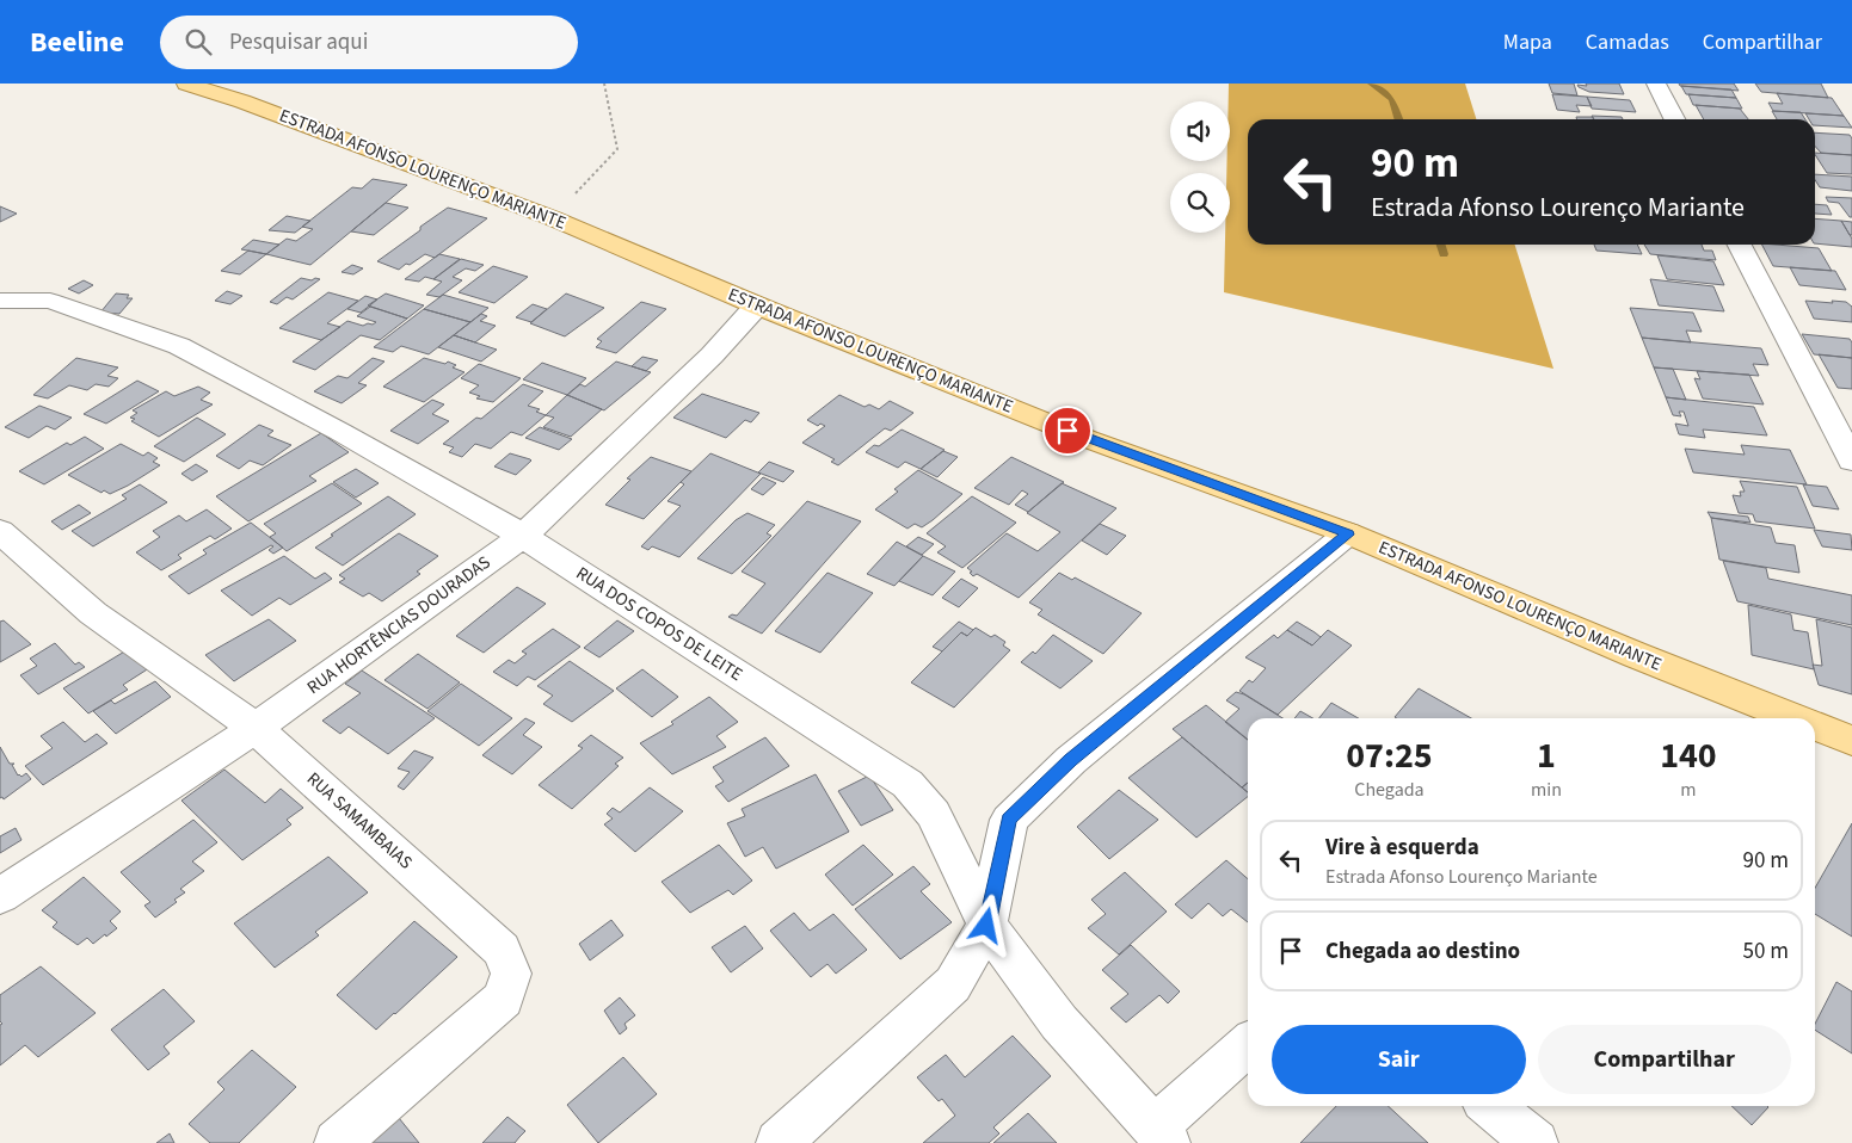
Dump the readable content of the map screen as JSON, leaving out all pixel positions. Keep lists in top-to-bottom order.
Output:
{
  "streets": {
    "main road": ["ESTRADA AFONSO LOURENÇO MARIANTE"],
    "street": ["RUA DOS COPOS DE LEITE", "RUA HORTÊNCIAS DOURADAS", "RUA SAMAMBAIAS"]
  },
  "crossings": [
    ["ESTRADA AFONSO LOURENÇO MARIANTE", "RUA HORTÊNCIAS DOURADAS"],
    ["RUA DOS COPOS DE LEITE", "RUA HORTÊNCIAS DOURADAS"],
    ["RUA HORTÊNCIAS DOURADAS", "RUA SAMAMBAIAS"]
  ],
  "page": {
    "header": "Beeline",
    "search": "Pesquisar aqui",
    "nav": ["Mapa", "Camadas", "Compartilhar"],
    "turn": ["90 m", "Estrada Afonso Lourenço Mariante"],
    "eta": [
      "07:25",
      "Chegada",
      "1",
      "min",
      "140",
      "m"
    ],
    "list": [
      {
        "name": "Vire à esquerda",
        "note": "Estrada Afonso Lourenço Mariante",
        "value": "90 m"
      },
      {
        "name": "Chegada ao destino",
        "value": "50 m"
      }
    ],
    "buttons": ["Sair", "Compartilhar"]
  }
}
